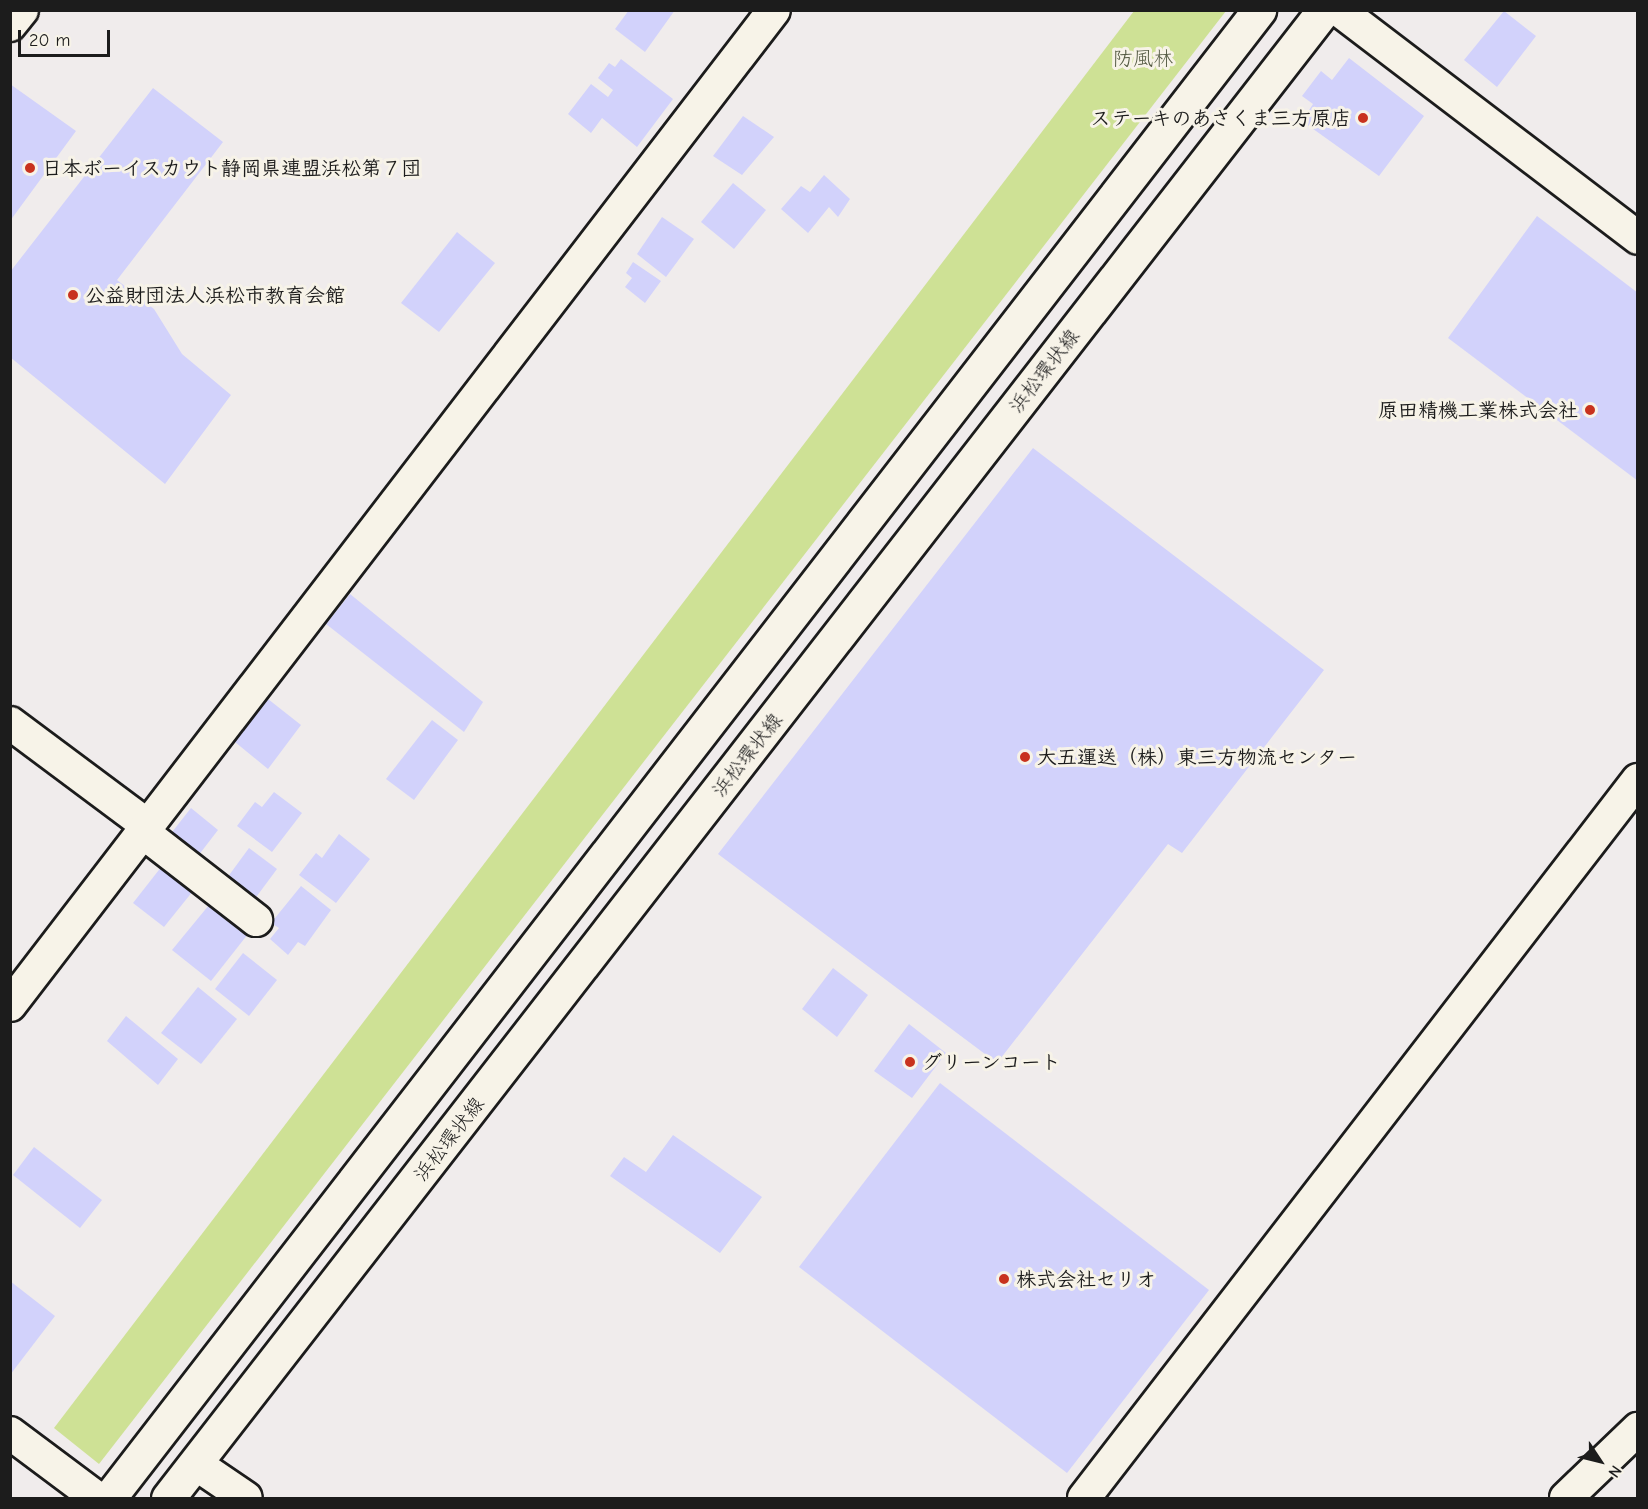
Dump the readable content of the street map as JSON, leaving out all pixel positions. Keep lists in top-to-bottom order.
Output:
{
  "streets": {
    "highway": ["浜松環状線"]
  },
  "parks": ["防風林"],
  "places": [
    "ステーキのあさくま三方原店",
    "日本ボーイスカウト静岡県連盟浜松第７団",
    "公益財団法人浜松市教育会館",
    "原田精機工業株式会社",
    "大五運送（株）東三方物流センター",
    "グリーンコート",
    "株式会社セリオ"
  ],
  "scale_bar": "20 m",
  "north": "bottom right"
}
